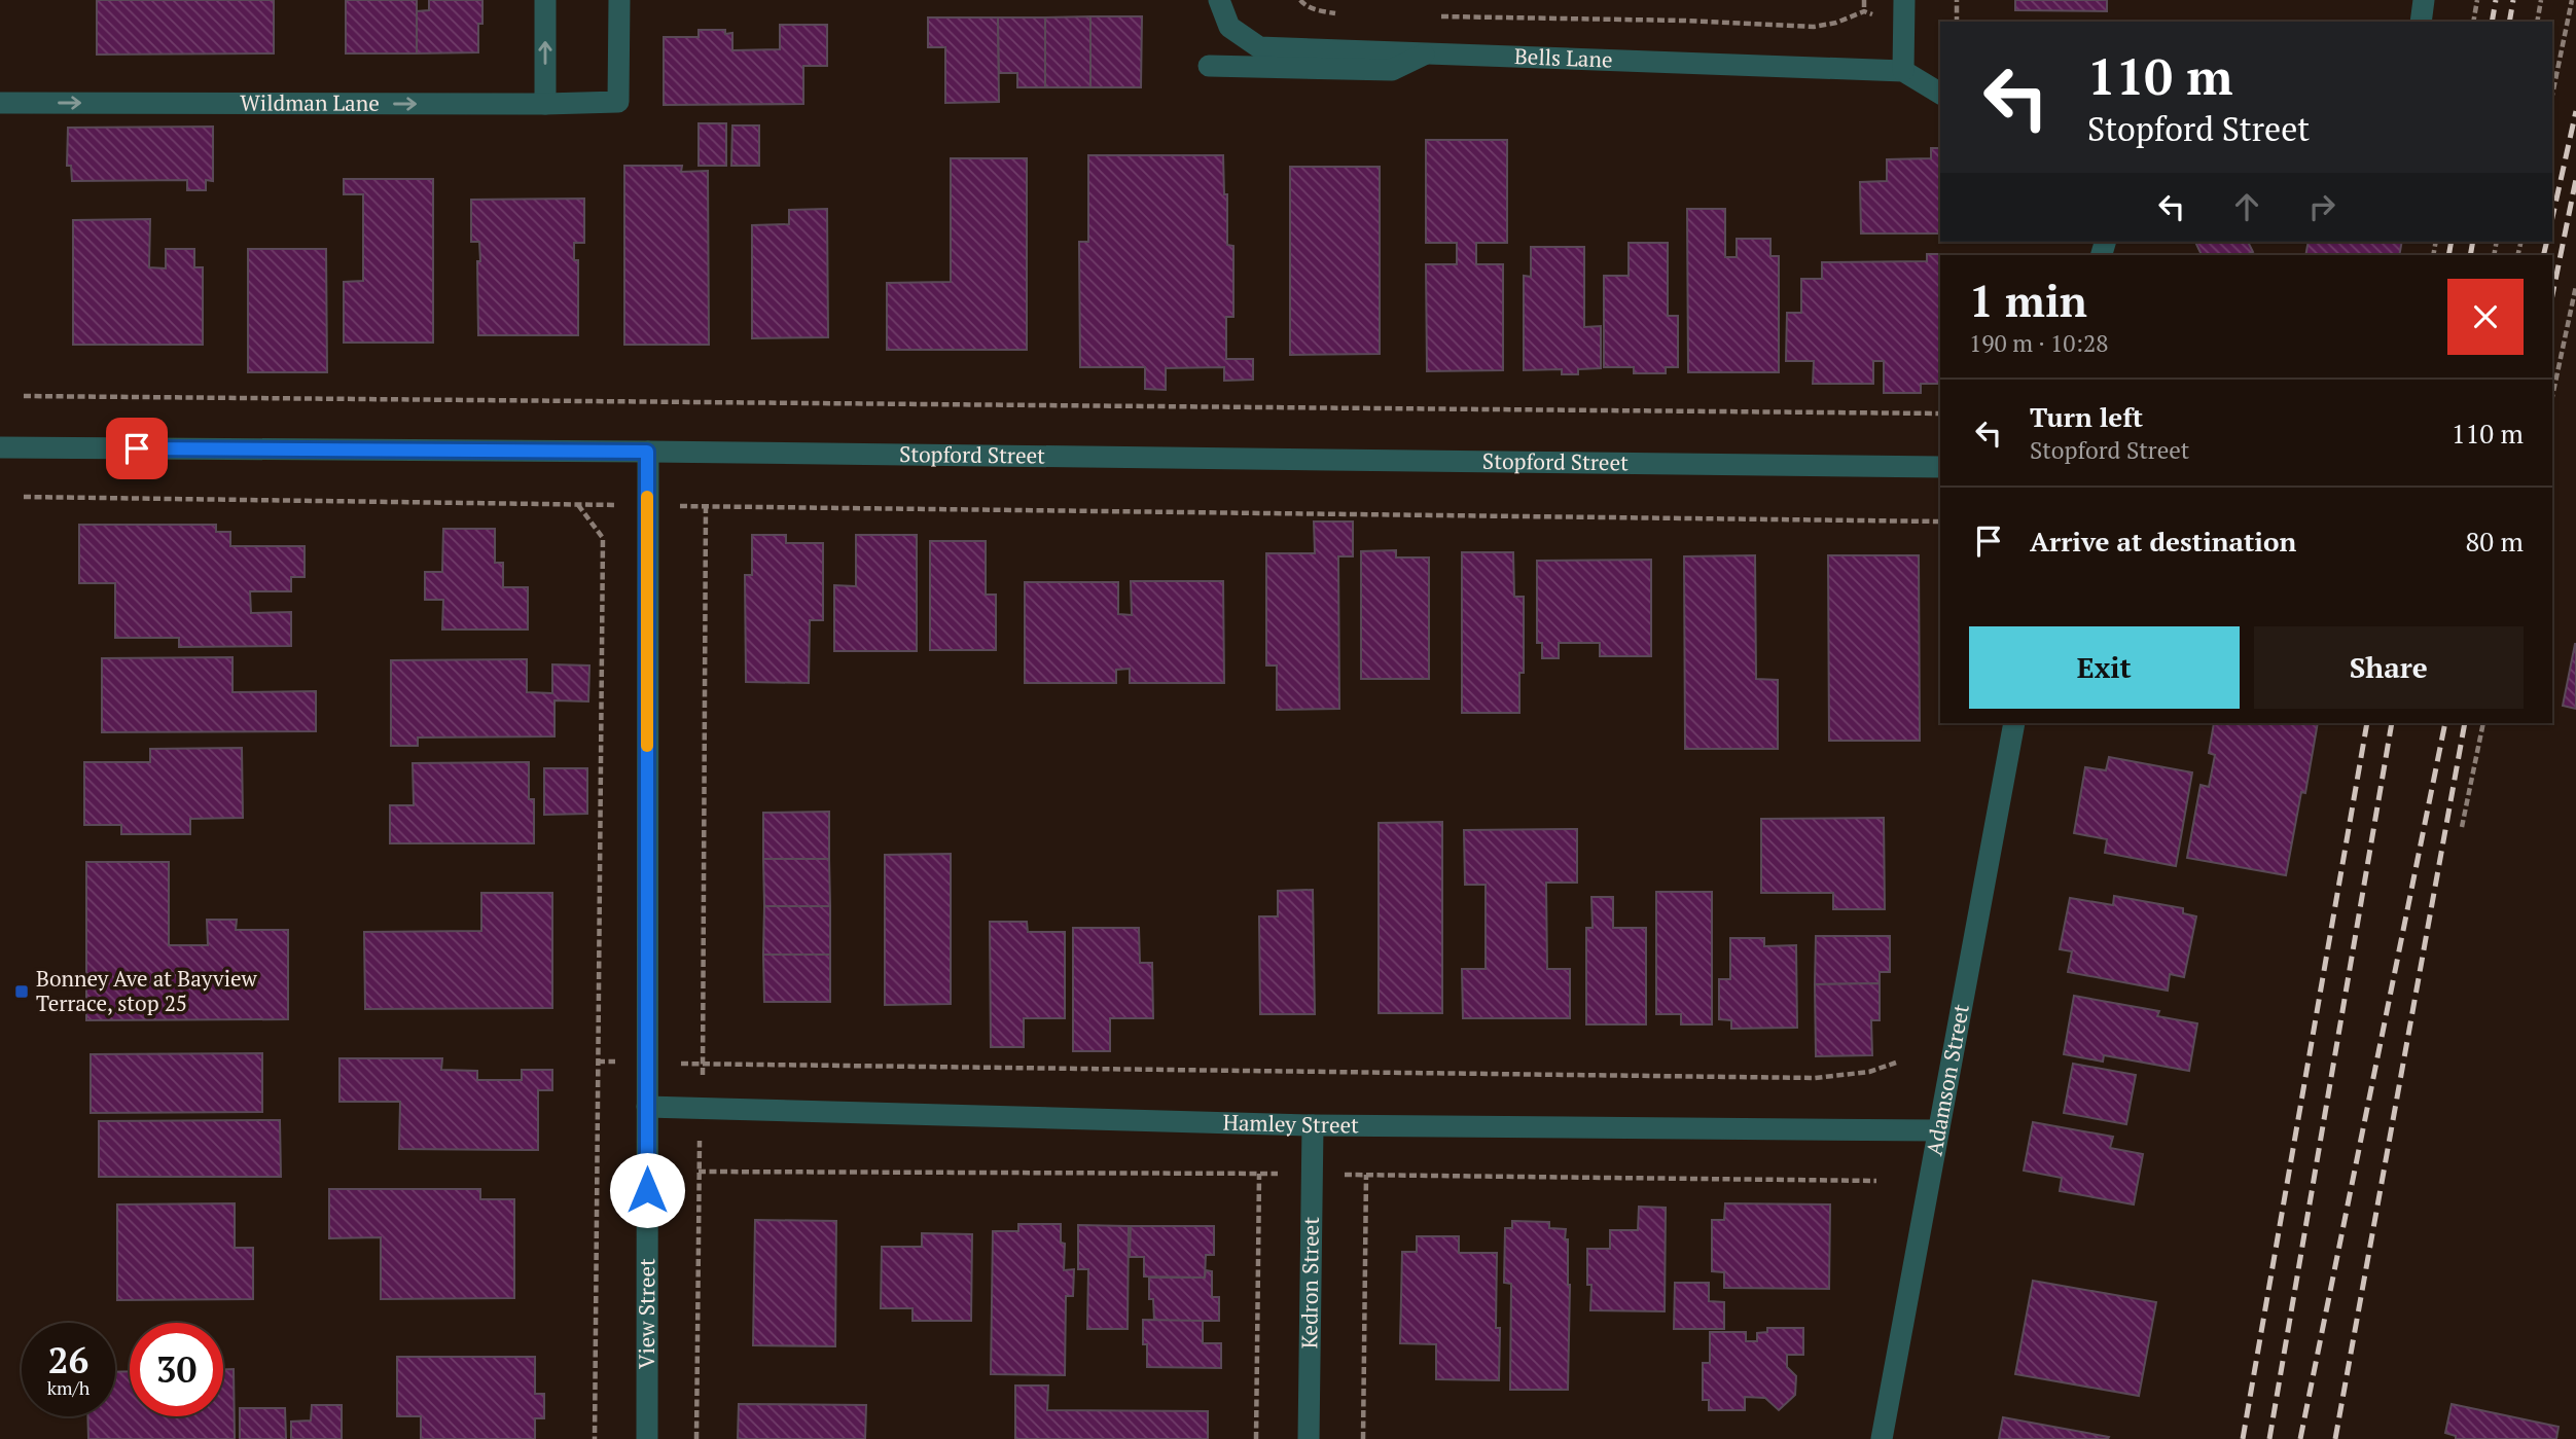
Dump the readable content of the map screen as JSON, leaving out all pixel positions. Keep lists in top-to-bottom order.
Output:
{
  "streets": {
    "street": [
      "Bells Lane",
      "Wildman Lane",
      "Stopford Street",
      "Adamson Street",
      "Hamley Street",
      "Kedron Street",
      "View Street"
    ]
  },
  "crossings": [
    ["Stopford Street", "View Street"],
    ["Adamson Street", "Hamley Street"],
    ["Hamley Street", "Kedron Street"],
    ["Hamley Street", "View Street"]
  ],
  "one_way": ["Wildman Lane"],
  "places": {
    "transit": ["Bonney Ave at Bayview Terrace, stop 25"]
  },
  "page": {
    "turn": ["110 m", "Stopford Street"],
    "heading": ["1 min", "190 m · 10:28"],
    "list": [
      {
        "name": "Turn left",
        "note": "Stopford Street",
        "value": "110 m"
      },
      {
        "name": "Arrive at destination",
        "value": "80 m"
      }
    ],
    "buttons": ["Exit", "Share"],
    "speed": "26 km/h",
    "limit": "30"
  }
}
